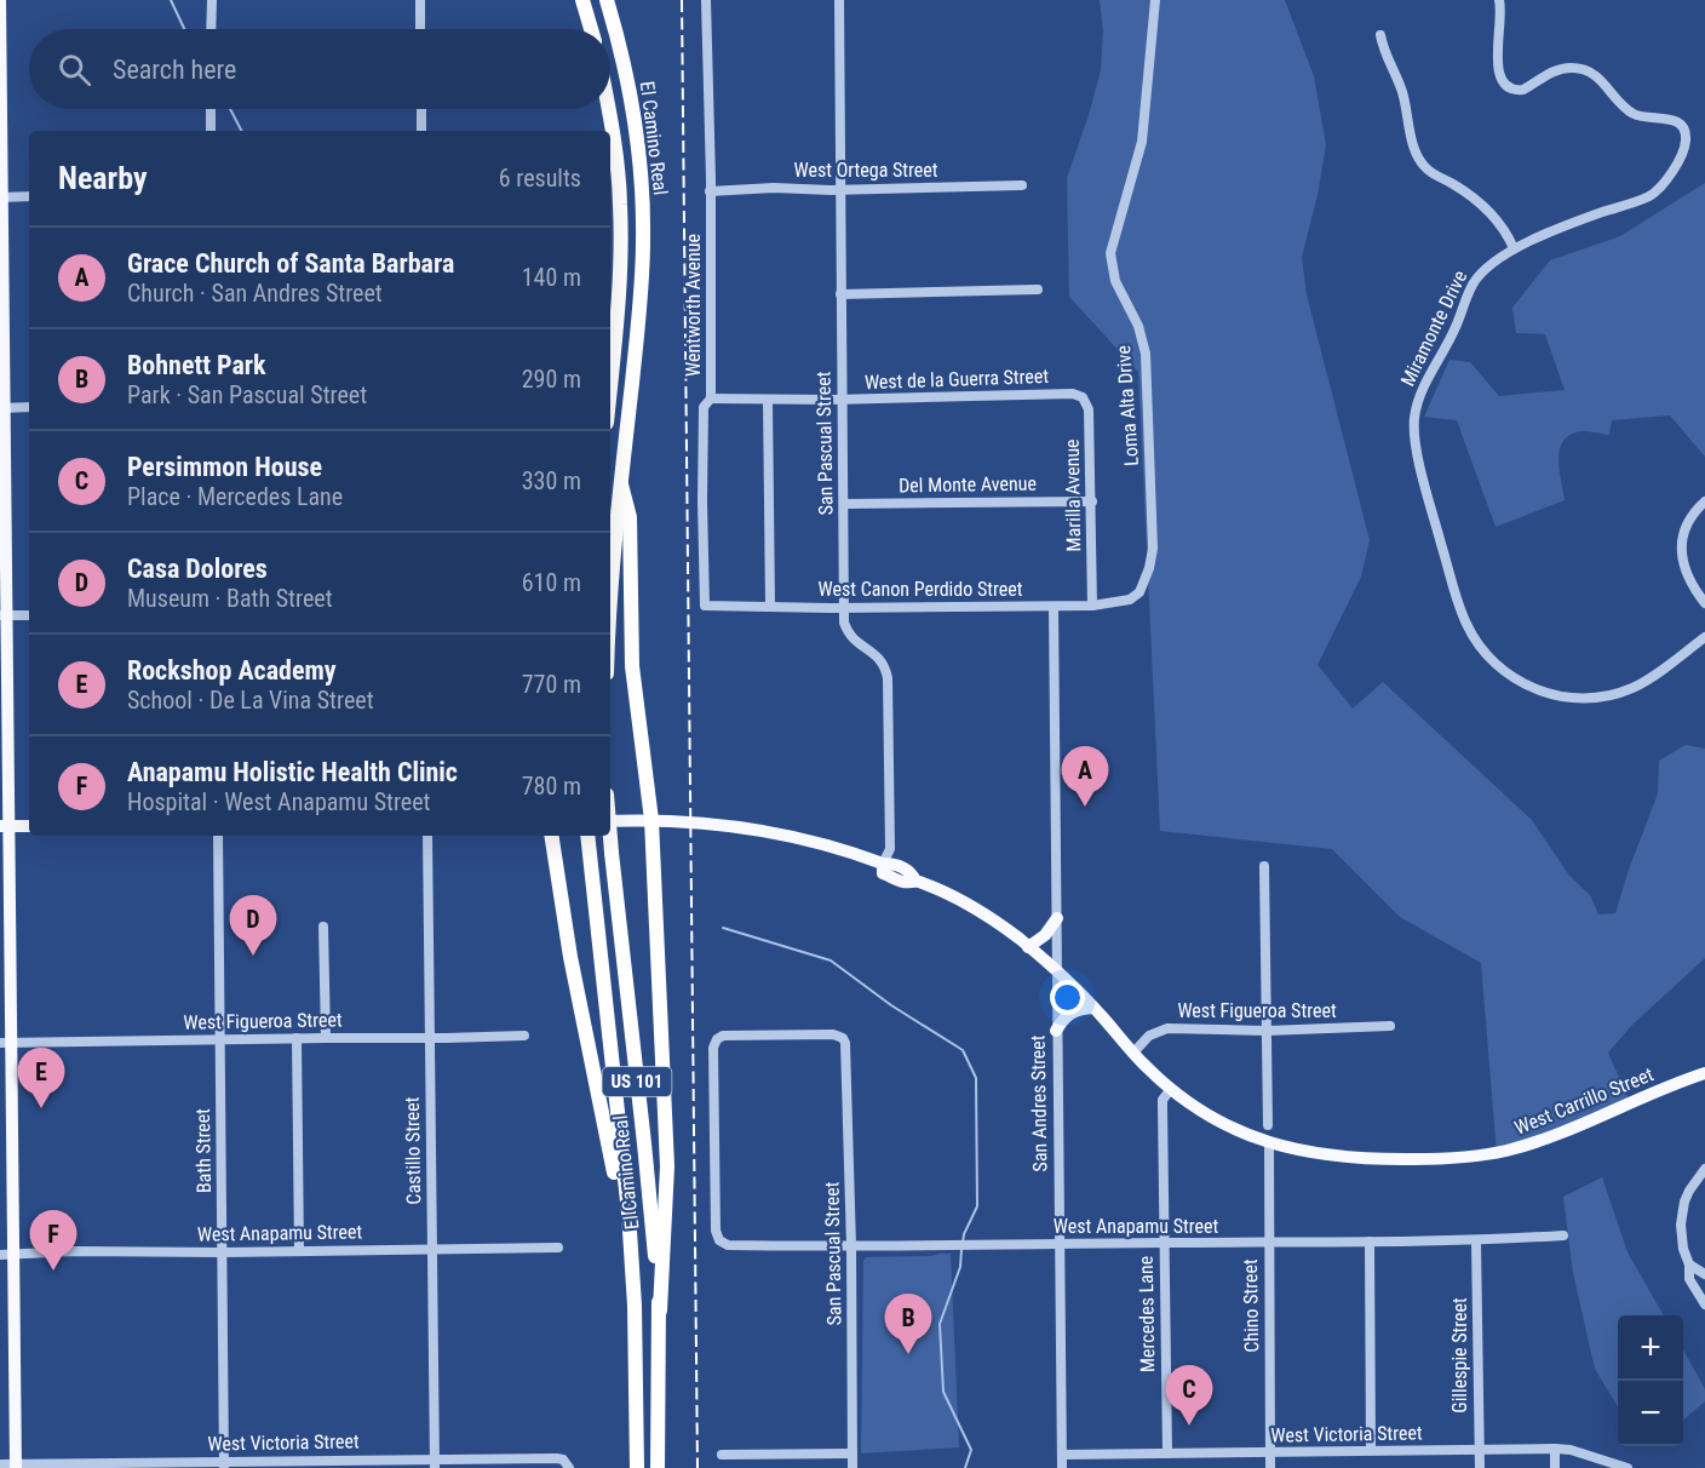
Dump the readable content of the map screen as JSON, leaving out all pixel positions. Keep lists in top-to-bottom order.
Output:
{
  "streets": {
    "highway": ["El Camino Real", "US 101"],
    "main road": ["West Carrillo Street"],
    "street": [
      "West Ortega Street",
      "Wentworth Avenue",
      "Miramonte Drive",
      "West de la Guerra Street",
      "Loma Alta Drive",
      "San Pascual Street",
      "Del Monte Avenue",
      "Marilla Avenue",
      "West Canon Perdido Street",
      "West Figueroa Street",
      "San Andres Street",
      "Bath Street",
      "Castillo Street",
      "West Anapamu Street",
      "Chino Street",
      "Mercedes Lane",
      "Gillespie Street",
      "West Victoria Street"
    ]
  },
  "crossings": [
    ["West Ortega Street", "Wentworth Avenue"],
    ["West Ortega Street", "San Pascual Street"],
    ["Wentworth Avenue", "West de la Guerra Street"],
    ["Wentworth Avenue", "West Canon Perdido Street"],
    ["West de la Guerra Street", "San Pascual Street"],
    ["West de la Guerra Street", "Marilla Avenue"],
    ["Loma Alta Drive", "West Canon Perdido Street"],
    ["San Pascual Street", "Del Monte Avenue"],
    ["San Pascual Street", "West Canon Perdido Street"],
    ["San Pascual Street", "West Carrillo Street"],
    ["San Pascual Street", "West Anapamu Street"],
    ["Del Monte Avenue", "Marilla Avenue"],
    ["Marilla Avenue", "West Canon Perdido Street"],
    ["West Canon Perdido Street", "San Andres Street"],
    ["West Figueroa Street", "West Carrillo Street"],
    ["West Figueroa Street", "Bath Street"],
    ["West Figueroa Street", "Castillo Street"],
    ["West Carrillo Street", "San Andres Street"],
    ["West Carrillo Street", "Chino Street"],
    ["West Carrillo Street", "Mercedes Lane"],
    ["San Andres Street", "West Anapamu Street"],
    ["San Andres Street", "West Victoria Street"],
    ["Bath Street", "West Anapamu Street"],
    ["Bath Street", "West Victoria Street"],
    ["Castillo Street", "West Anapamu Street"],
    ["Castillo Street", "West Victoria Street"],
    ["West Anapamu Street", "Chino Street"],
    ["West Anapamu Street", "Mercedes Lane"],
    ["West Anapamu Street", "Gillespie Street"],
    ["Chino Street", "West Victoria Street"],
    ["Mercedes Lane", "West Victoria Street"],
    ["Gillespie Street", "West Victoria Street"]
  ],
  "page": {
    "search": "Search here",
    "heading": ["Nearby", "6 results"],
    "list": [
      {
        "mark": "A",
        "name": "Grace Church of Santa Barbara",
        "note": "Church · San Andres Street",
        "value": "140 m"
      },
      {
        "mark": "B",
        "name": "Bohnett Park",
        "note": "Park · San Pascual Street",
        "value": "290 m"
      },
      {
        "mark": "C",
        "name": "Persimmon House",
        "note": "Place · Mercedes Lane",
        "value": "330 m"
      },
      {
        "mark": "D",
        "name": "Casa Dolores",
        "note": "Museum · Bath Street",
        "value": "610 m"
      },
      {
        "mark": "E",
        "name": "Rockshop Academy",
        "note": "School · De La Vina Street",
        "value": "770 m"
      },
      {
        "mark": "F",
        "name": "Anapamu Holistic Health Clinic",
        "note": "Hospital · West Anapamu Street",
        "value": "780 m"
      }
    ],
    "pins": [
      "A",
      "D",
      "E",
      "F",
      "B",
      "C"
    ],
    "map_buttons": ["+", "−"]
  }
}
